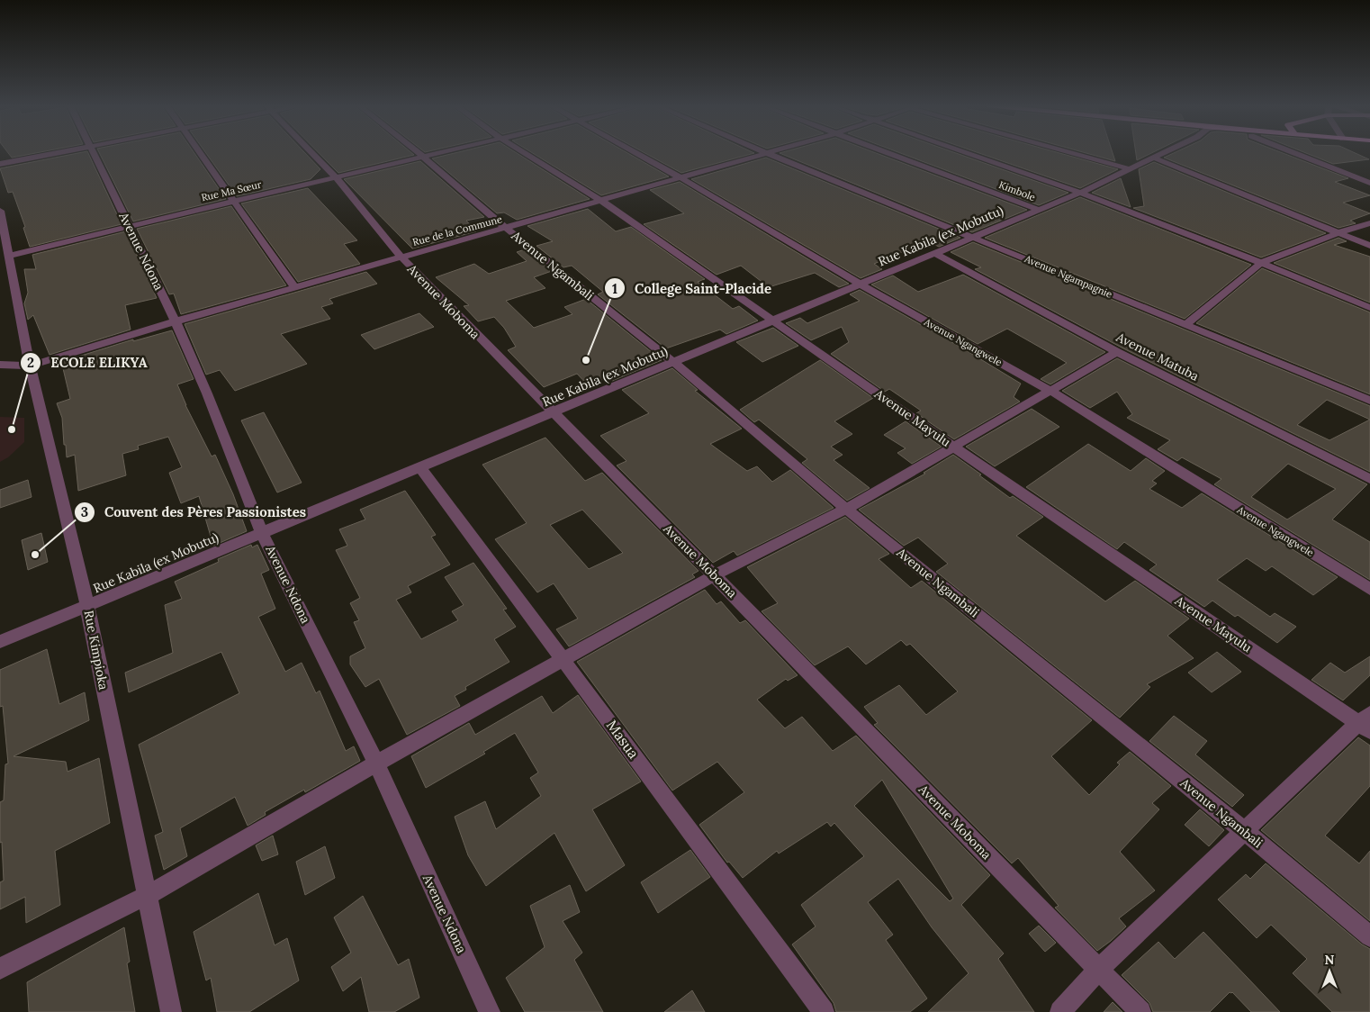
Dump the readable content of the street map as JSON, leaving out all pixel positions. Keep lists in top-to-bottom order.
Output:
{
  "streets": {
    "street": [
      "Rue Ma Sœur",
      "Kimbole",
      "Rue de la Commune",
      "Rue Kabila (ex Mobutu)",
      "Avenue Ndona",
      "Avenue Ngambali",
      "Avenue Ngampagnie",
      "Avenue Moboma",
      "Avenue Ngangwele",
      "Avenue Matuba",
      "Avenue Mayulu",
      "Rue Kimpioka",
      "Masua"
    ]
  },
  "crossings": [
    ["Rue Ma Sœur", "Avenue Ndona"],
    ["Rue Ma Sœur", "Avenue Ngambali"],
    ["Rue Ma Sœur", "Avenue Moboma"],
    ["Rue Ma Sœur", "Rue Kimpioka"],
    ["Kimbole", "Rue Kabila (ex Mobutu)"],
    ["Rue de la Commune", "Avenue Ndona"],
    ["Rue de la Commune", "Avenue Ngambali"],
    ["Rue de la Commune", "Avenue Ngampagnie"],
    ["Rue de la Commune", "Avenue Moboma"],
    ["Rue de la Commune", "Avenue Ngangwele"],
    ["Rue de la Commune", "Avenue Mayulu"],
    ["Rue de la Commune", "Rue Kimpioka"],
    ["Rue Kabila (ex Mobutu)", "Avenue Ndona"],
    ["Rue Kabila (ex Mobutu)", "Avenue Ngambali"],
    ["Rue Kabila (ex Mobutu)", "Avenue Ngampagnie"],
    ["Rue Kabila (ex Mobutu)", "Avenue Moboma"],
    ["Rue Kabila (ex Mobutu)", "Avenue Ngangwele"],
    ["Rue Kabila (ex Mobutu)", "Avenue Matuba"],
    ["Rue Kabila (ex Mobutu)", "Avenue Mayulu"],
    ["Rue Kabila (ex Mobutu)", "Rue Kimpioka"],
    ["Rue Kabila (ex Mobutu)", "Masua"]
  ],
  "places": ["College Saint-Placide", "ECOLE ELIKYA", "Couvent des Pères Passionistes"],
  "north": "top"
}
